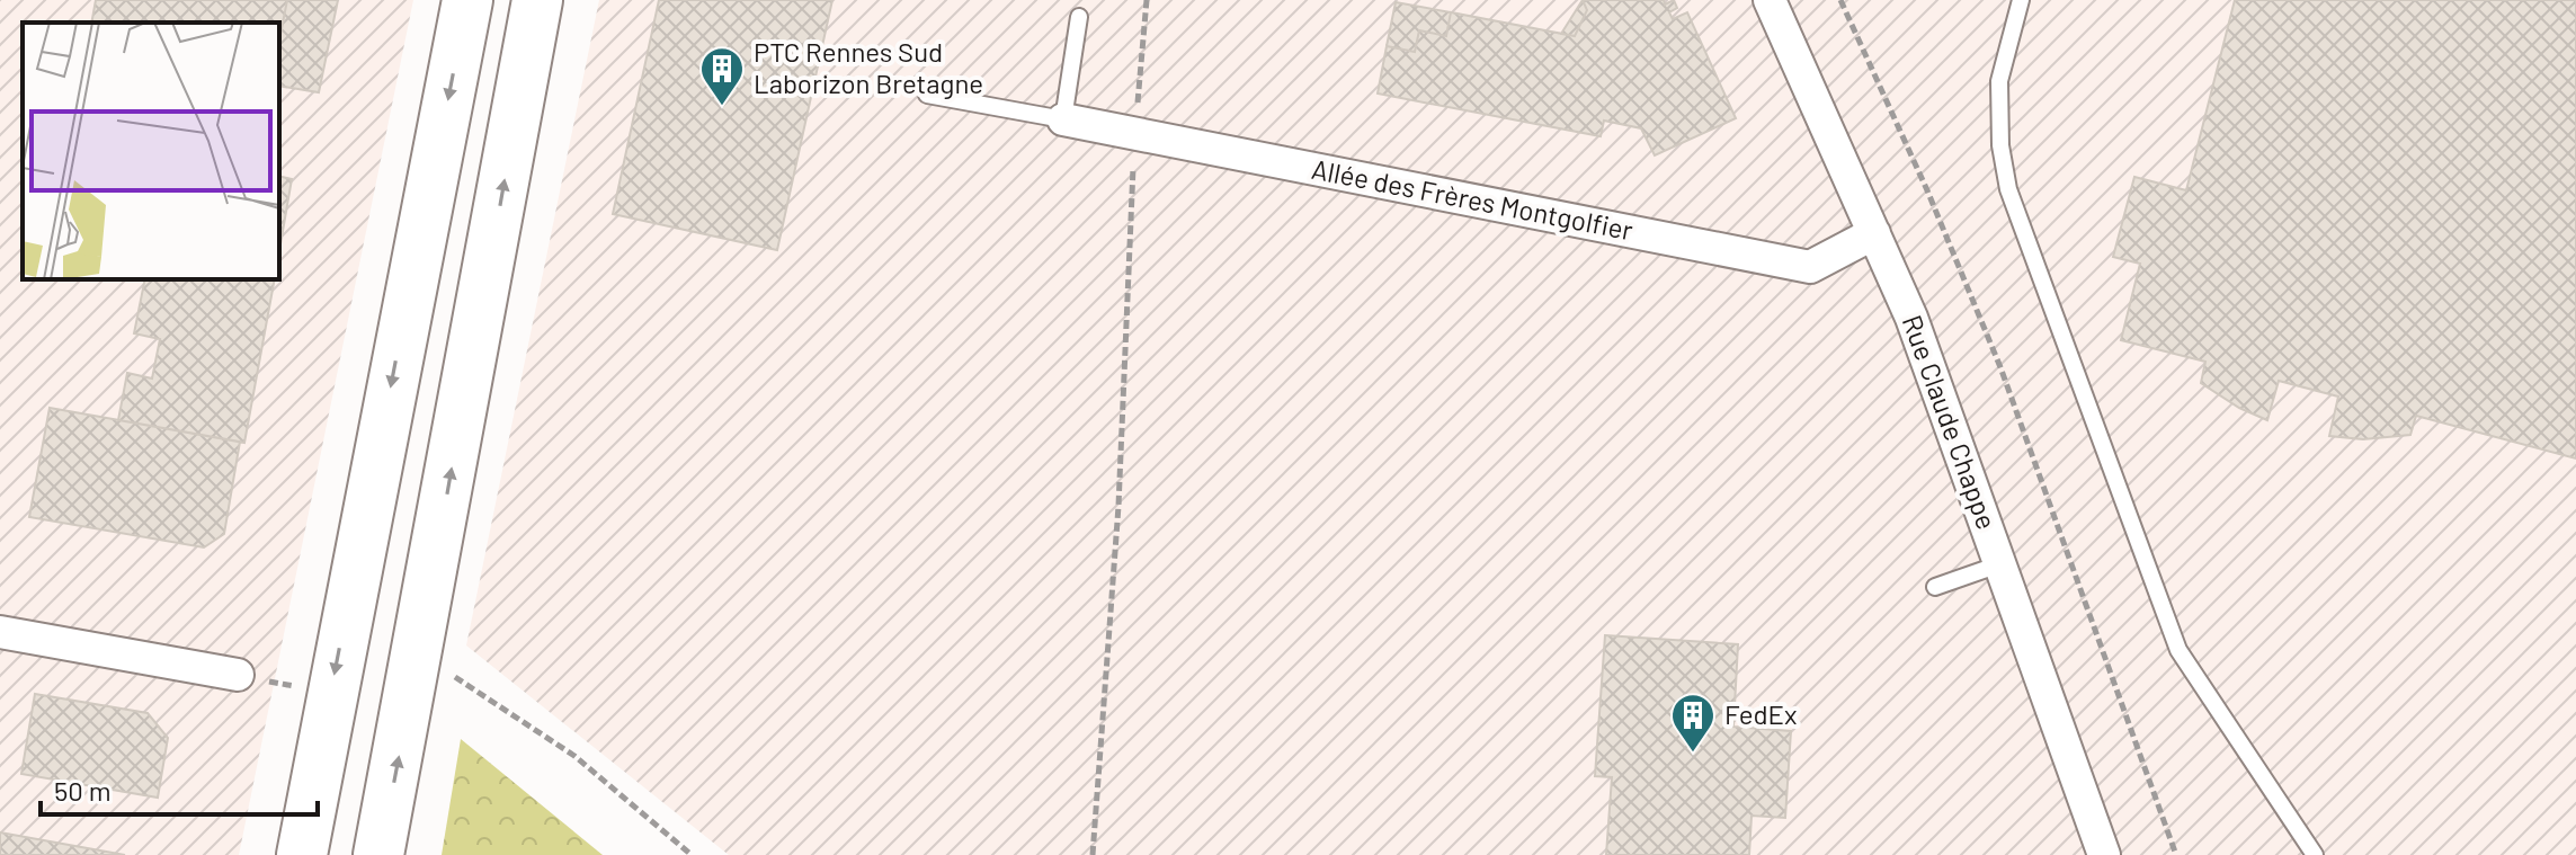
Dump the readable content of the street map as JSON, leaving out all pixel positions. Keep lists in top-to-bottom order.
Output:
{
  "streets": {
    "street": ["Allée des Frères Montgolfier", "Rue Claude Chappe"]
  },
  "crossings": [
    ["Allée des Frères Montgolfier", "Rue Claude Chappe"]
  ],
  "places": {
    "building": ["PTC Rennes Sud Laborizon Bretagne", "FedEx"]
  },
  "scale_bar": "50 m"
}
